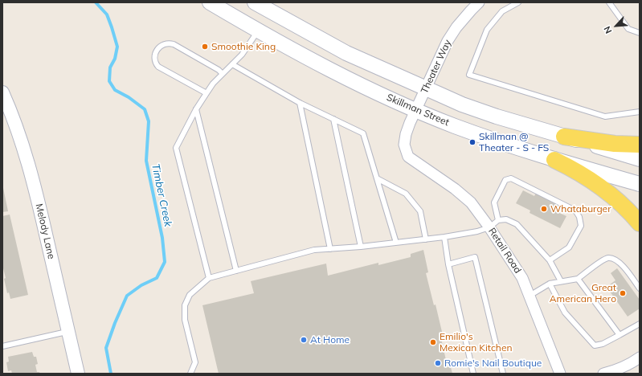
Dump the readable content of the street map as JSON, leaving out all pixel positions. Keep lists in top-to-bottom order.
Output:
{
  "streets": {
    "main road": ["Skillman Street"],
    "street": ["Theater Way", "Melody Lane", "Retail Road"]
  },
  "crossings": [
    ["Theater Way", "Skillman Street"],
    ["Theater Way", "Retail Road"]
  ],
  "water": ["Timber Creek"],
  "places": [
    "Smoothie King",
    "Skillman @ Theater - S - FS",
    "Whataburger",
    "Great American Hero",
    "At Home",
    "Emilio's Mexican Kitchen",
    "Romie's Nail Boutique"
  ],
  "north": "bottom left"
}
